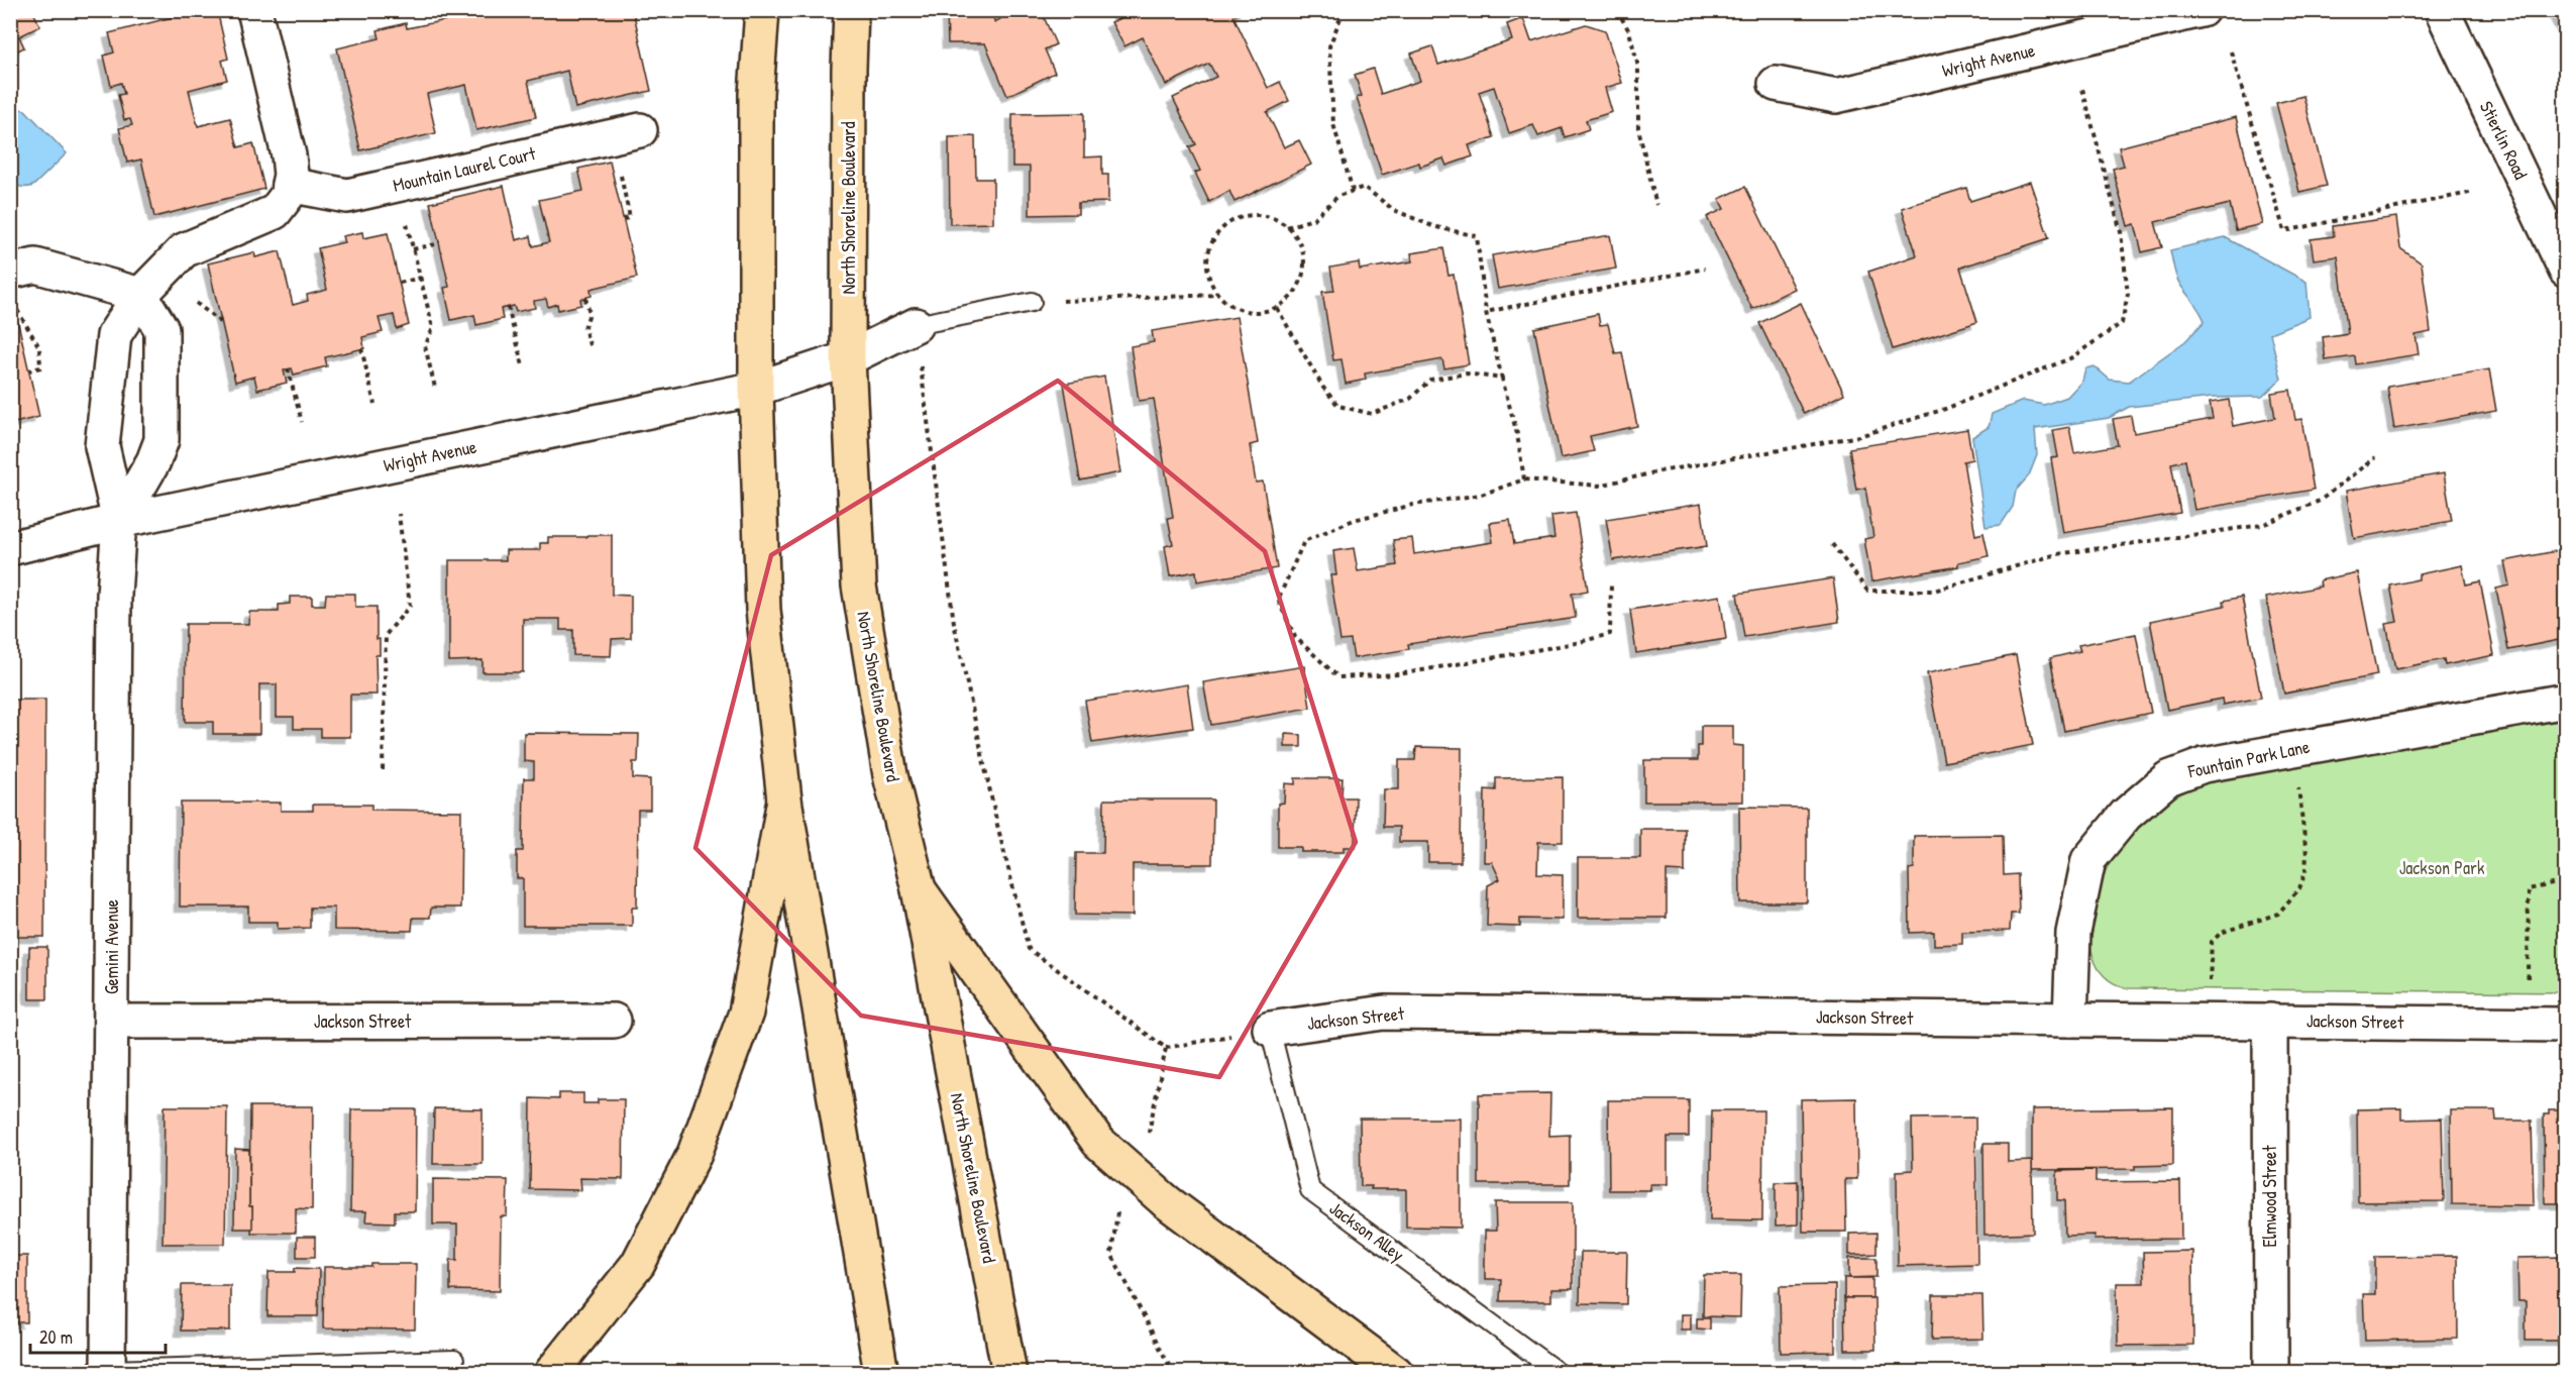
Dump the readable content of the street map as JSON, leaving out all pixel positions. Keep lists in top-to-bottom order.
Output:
{
  "streets": {
    "main road": ["North Shoreline Boulevard"],
    "street": [
      "Wright Avenue",
      "Stierlin Road",
      "Mountain Laurel Court",
      "Fountain Park Lane",
      "Gemini Avenue",
      "Jackson Street",
      "Elmwood Street"
    ],
    "lane": ["Jackson Alley"]
  },
  "crossings": [
    ["Wright Avenue", "North Shoreline Boulevard"],
    ["Wright Avenue", "Gemini Avenue"],
    ["Fountain Park Lane", "Jackson Street"],
    ["Gemini Avenue", "Jackson Street"],
    ["Jackson Street", "Elmwood Street"],
    ["Jackson Street", "Jackson Alley"]
  ],
  "parks": ["Jackson Park"],
  "scale_bar": "20 m"
}
